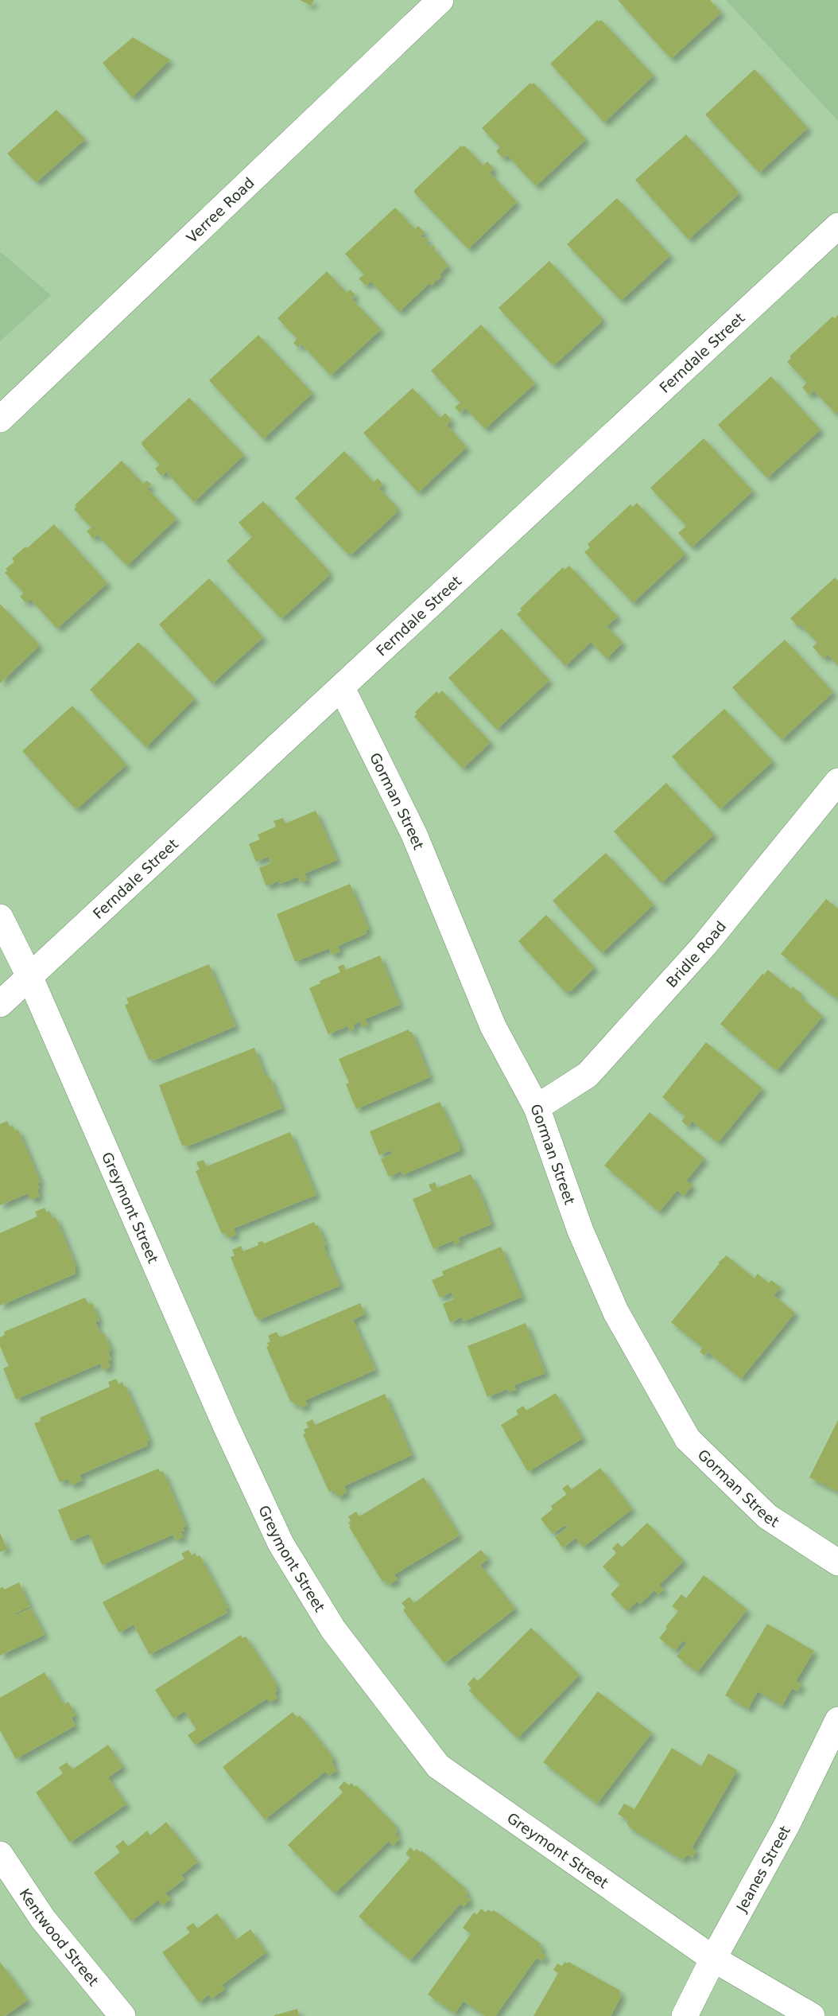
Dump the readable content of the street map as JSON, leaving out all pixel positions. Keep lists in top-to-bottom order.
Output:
{
  "streets": {
    "street": [
      "Verree Road",
      "Ferndale Street",
      "Gorman Street",
      "Bridle Road",
      "Greymont Street",
      "Jeanes Street",
      "Kentwood Street"
    ]
  },
  "crossings": [
    ["Ferndale Street", "Gorman Street"],
    ["Ferndale Street", "Greymont Street"],
    ["Gorman Street", "Bridle Road"],
    ["Greymont Street", "Jeanes Street"]
  ]
}
